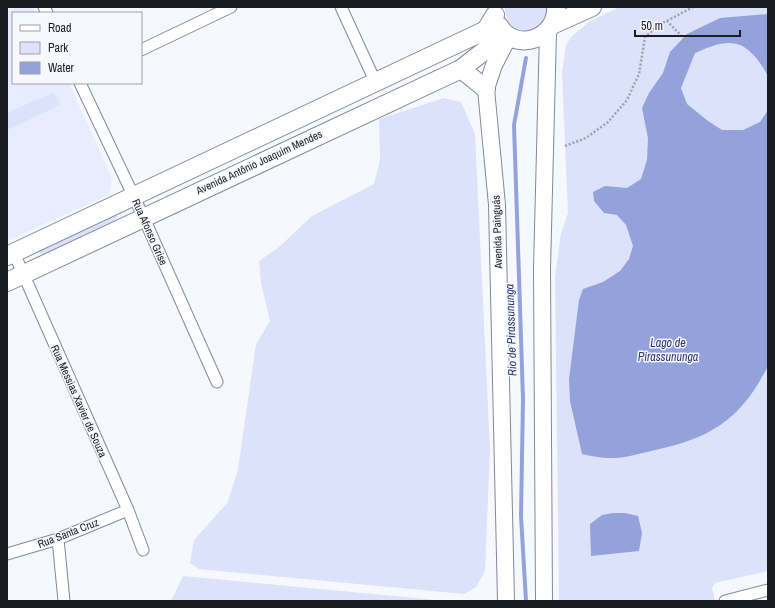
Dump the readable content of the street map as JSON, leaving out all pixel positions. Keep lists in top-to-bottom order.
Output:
{
  "streets": {
    "main road": ["Avenida Antônio Joaquim Mendes", "Avenida Painguás"],
    "street": ["Rua Afonso Grise", "Rua Messias Xavier de Souza", "Rua Santa Cruz"]
  },
  "crossings": [
    ["Avenida Antônio Joaquim Mendes", "Rua Afonso Grise"],
    ["Avenida Antônio Joaquim Mendes", "Avenida Painguás"],
    ["Avenida Antônio Joaquim Mendes", "Rua Messias Xavier de Souza"],
    ["Rua Messias Xavier de Souza", "Rua Santa Cruz"]
  ],
  "water": ["Rio de Pirassununga", "Lago de Pirassununga"],
  "legend": ["Road", "Park", "Water"],
  "scale_bar": "50 m"
}
